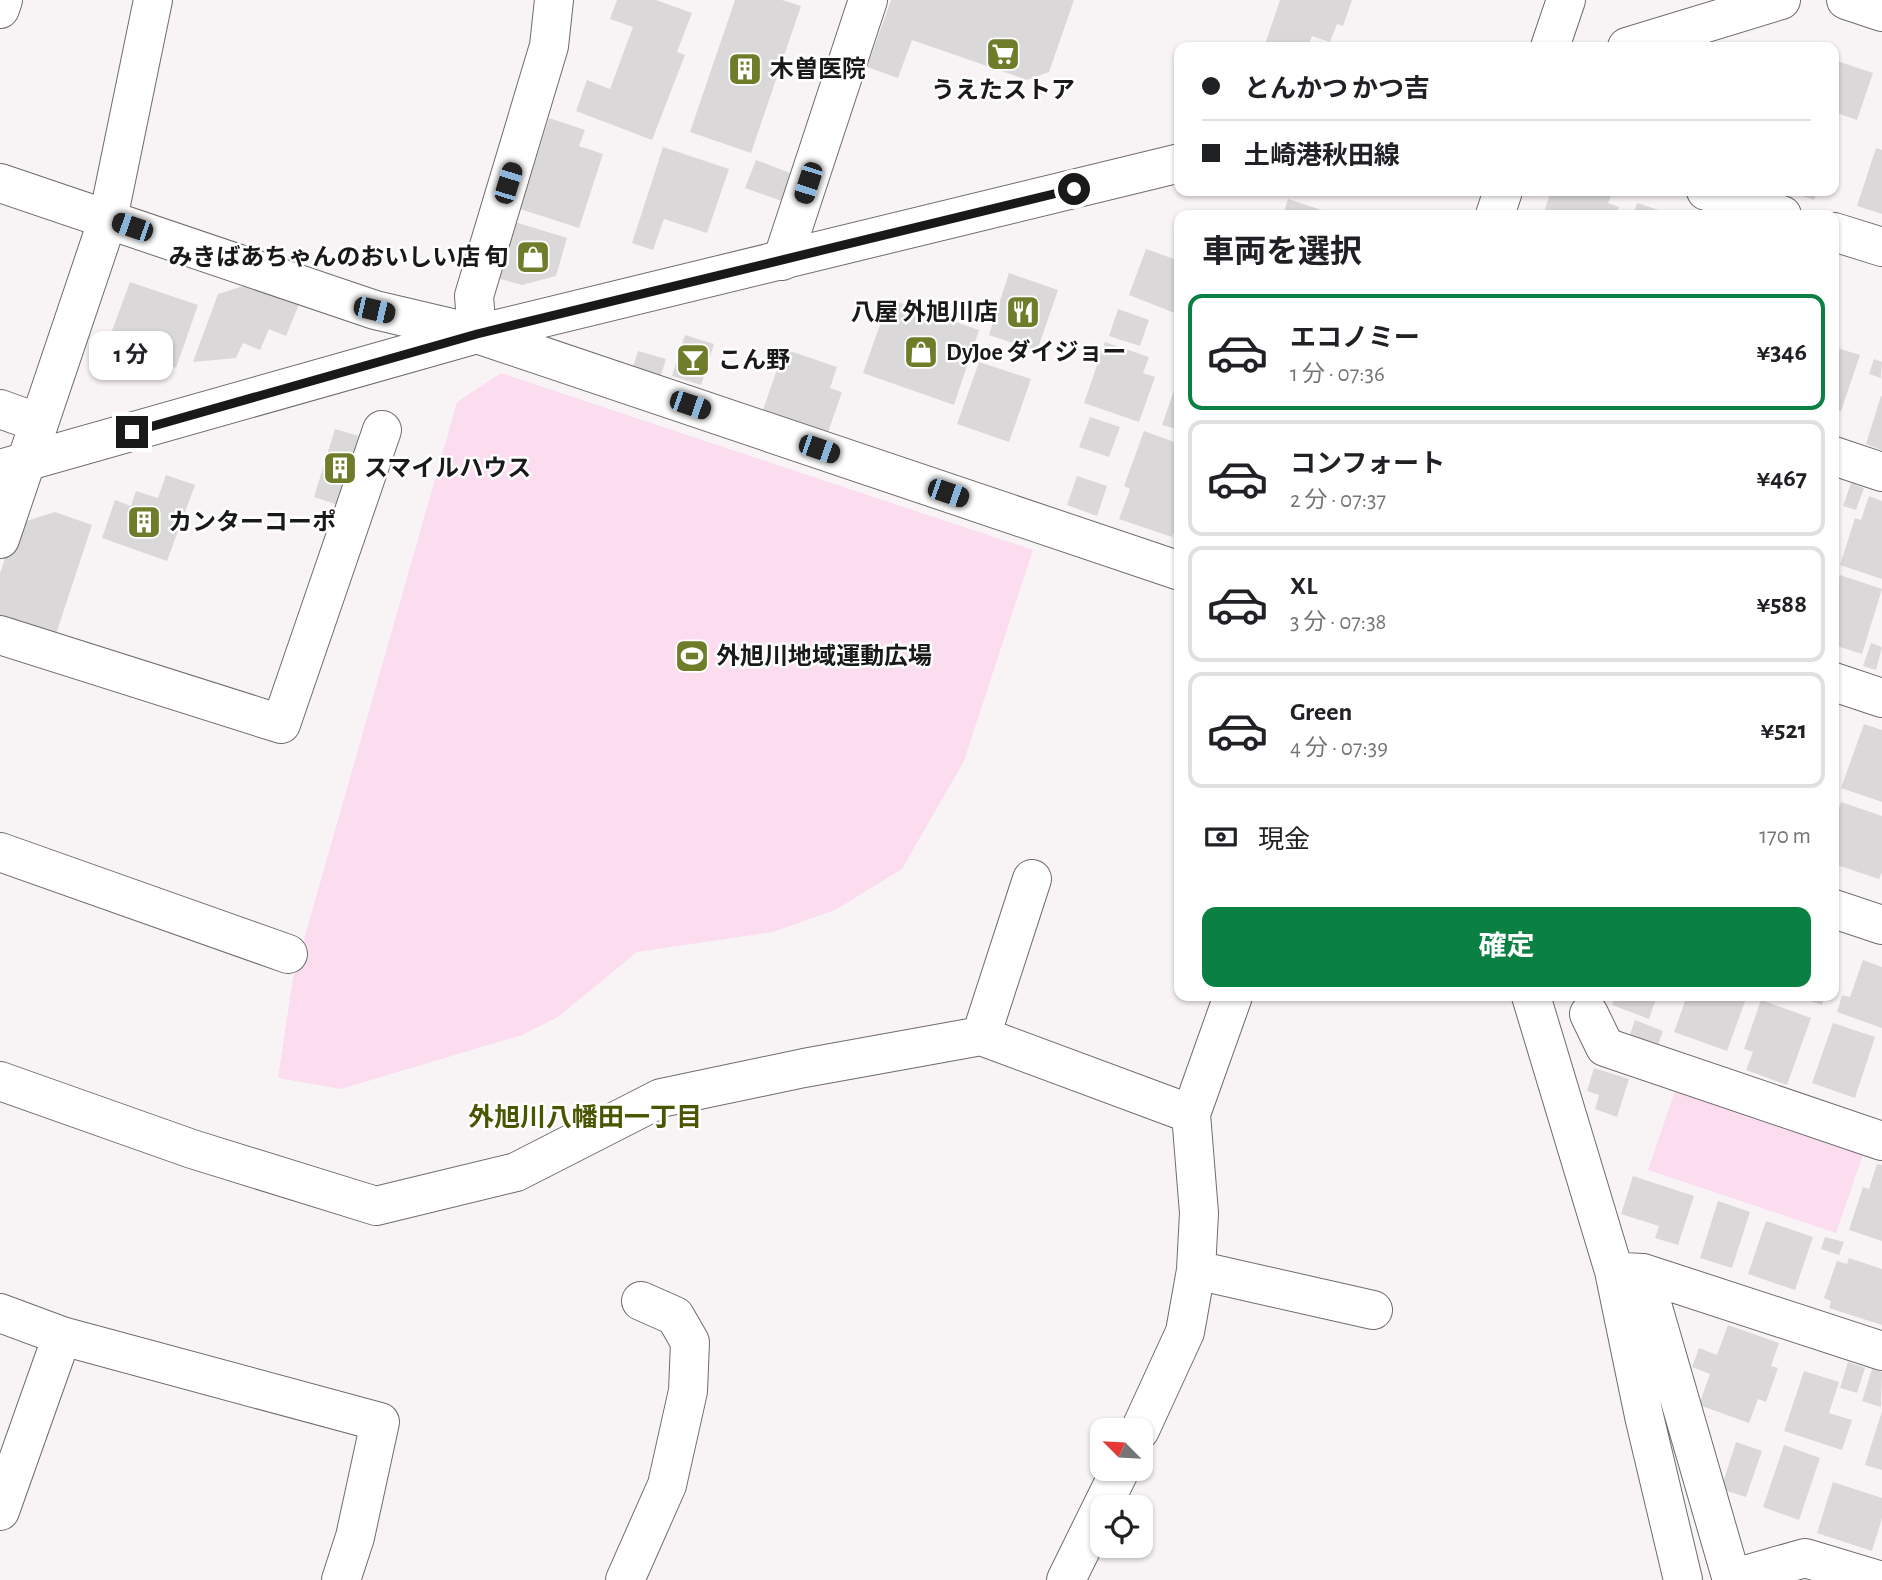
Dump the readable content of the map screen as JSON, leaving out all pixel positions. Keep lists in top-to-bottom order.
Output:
{
  "districts": ["外旭川八幡田一丁目"],
  "places": {
    "supermarket": ["うえたストア"],
    "building": ["木曽医院", "スマイルハウス", "カンターコーポ"],
    "shop": ["みきばあちゃんのおいしい店 旬", "DyJoe ダイジョー"],
    "restaurant": ["八屋 外旭川店"],
    "bar": ["こん野"],
    "sports": ["外旭川地域運動広場"]
  },
  "north": "top left",
  "page": {
    "banner": ["とんかつ かつ吉", "土崎港秋田線"],
    "heading": "車両を選択",
    "list": [
      {
        "name": "エコノミー",
        "note": "1 分 · 07:36",
        "value": "¥346"
      },
      {
        "name": "コンフォート",
        "note": "2 分 · 07:37",
        "value": "¥467"
      },
      {
        "name": "XL",
        "note": "3 分 · 07:38",
        "value": "¥588"
      },
      {
        "name": "Green",
        "note": "4 分 · 07:39",
        "value": "¥521"
      }
    ],
    "bubble": "1 分",
    "pay": ["現金", "170 m"],
    "buttons": "確定"
  }
}
